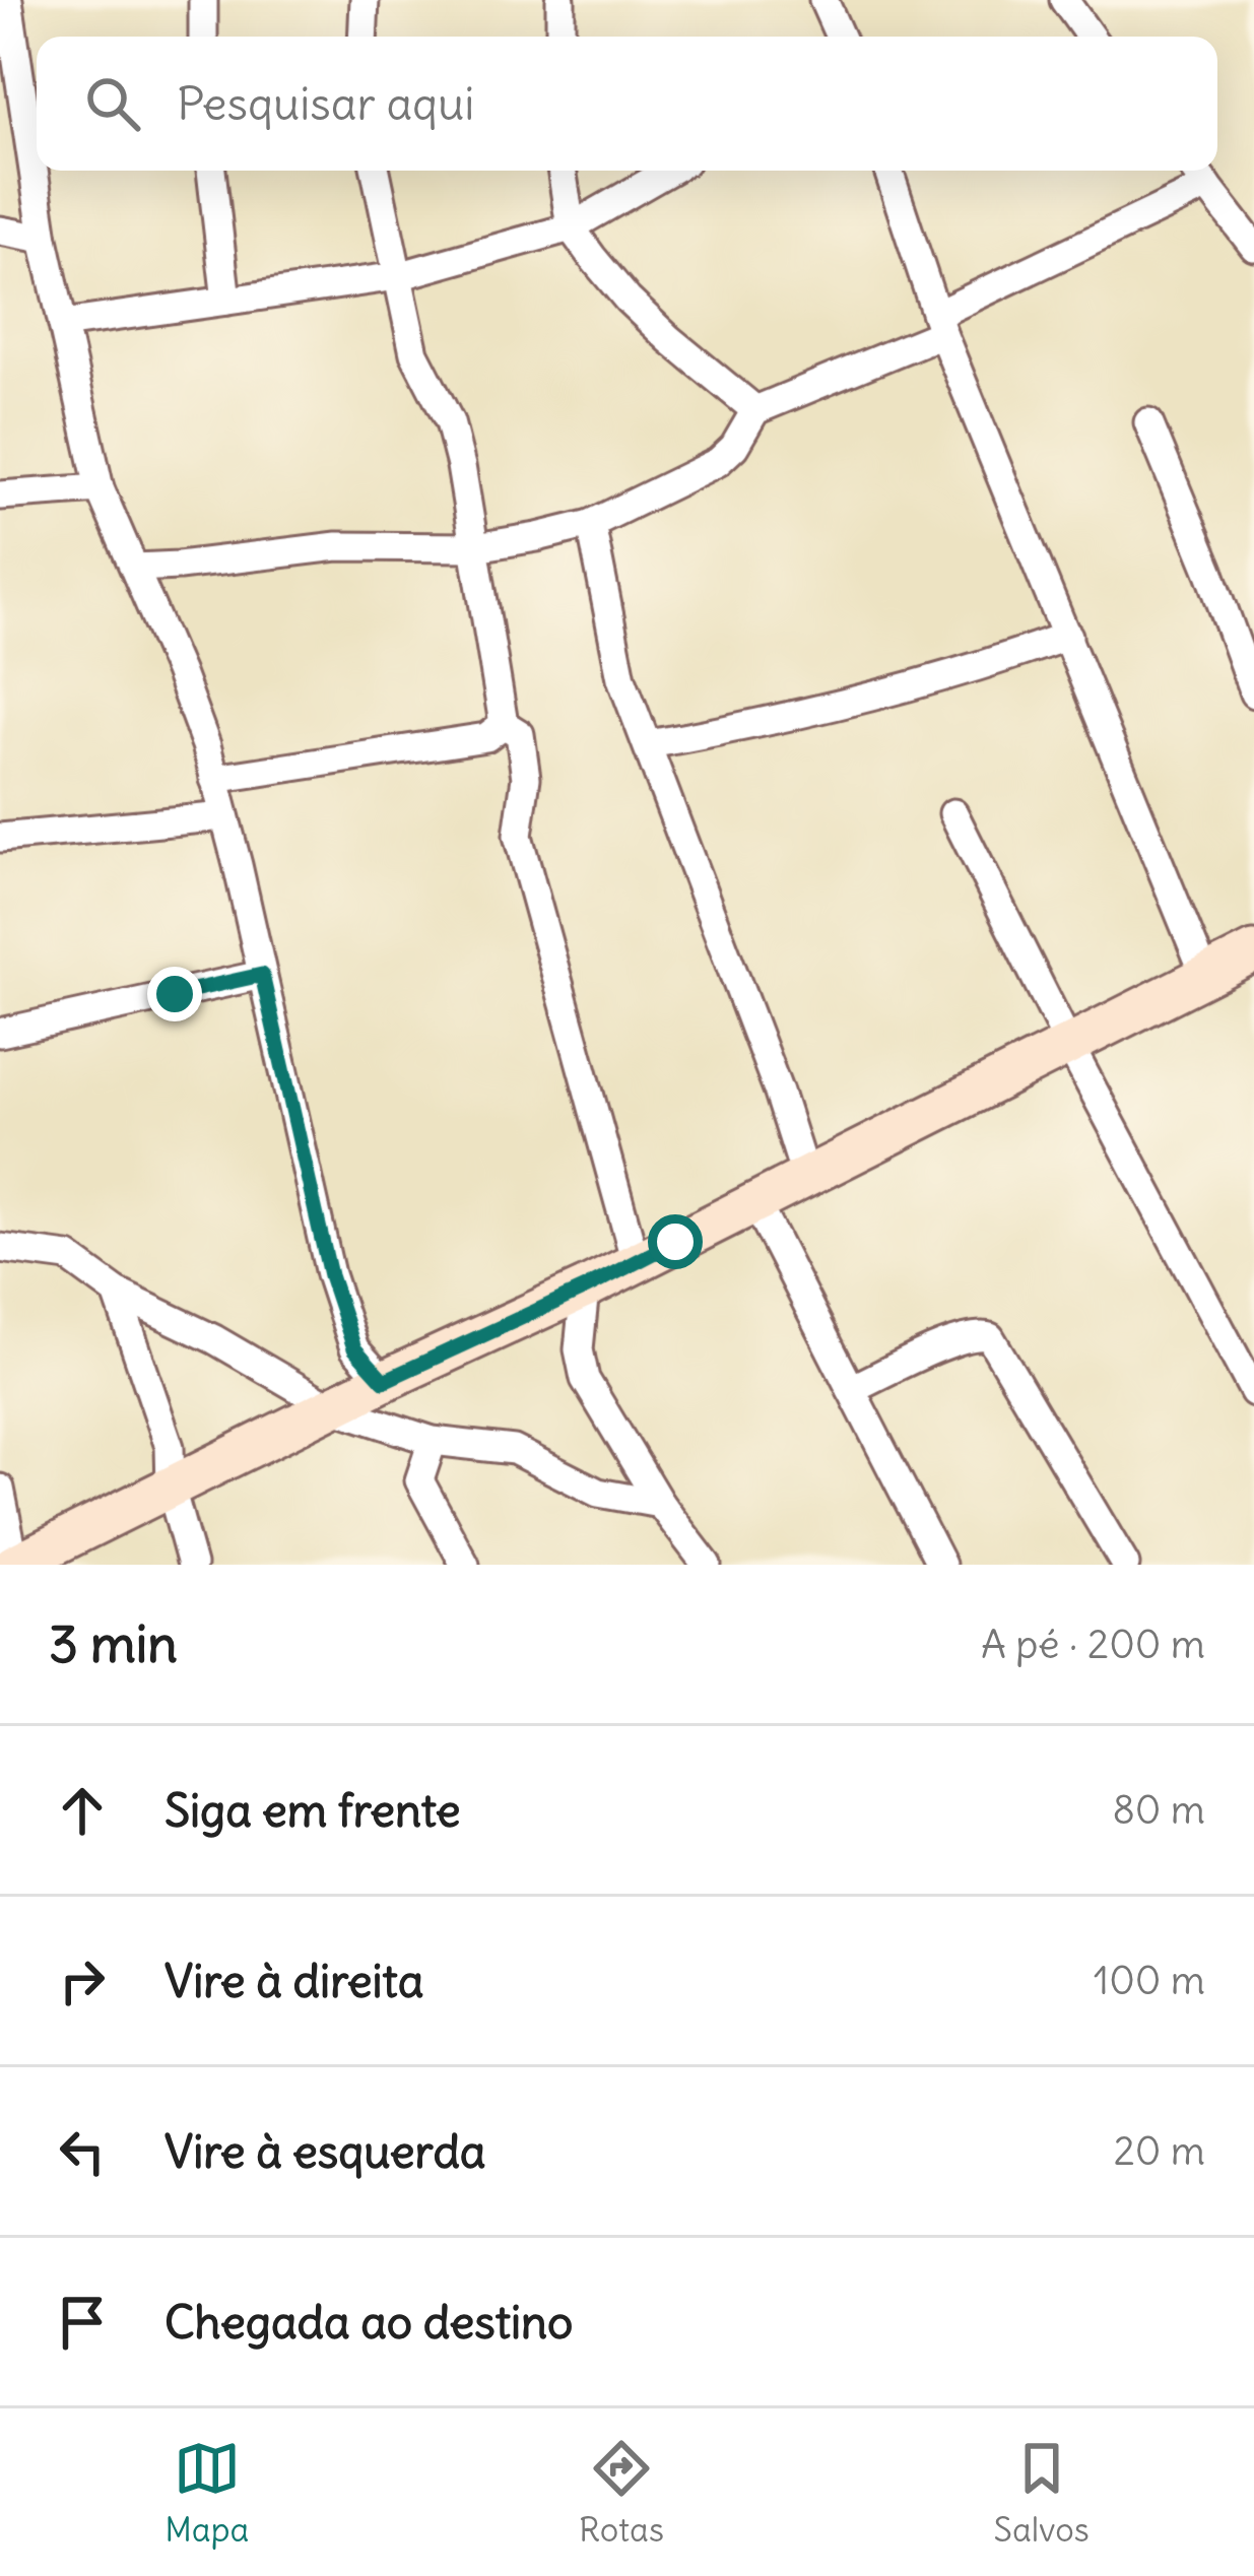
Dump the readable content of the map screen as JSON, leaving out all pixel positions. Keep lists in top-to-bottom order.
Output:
{
  "page": {
    "search": "Pesquisar aqui",
    "heading": ["3 min", "A pé · 200 m"],
    "list": [
      ["Siga em frente", "80 m"],
      ["Vire à direita", "100 m"],
      ["Vire à esquerda", "20 m"],
      "Chegada ao destino"
    ],
    "nav": ["Mapa", "Rotas", "Salvos"]
  }
}
